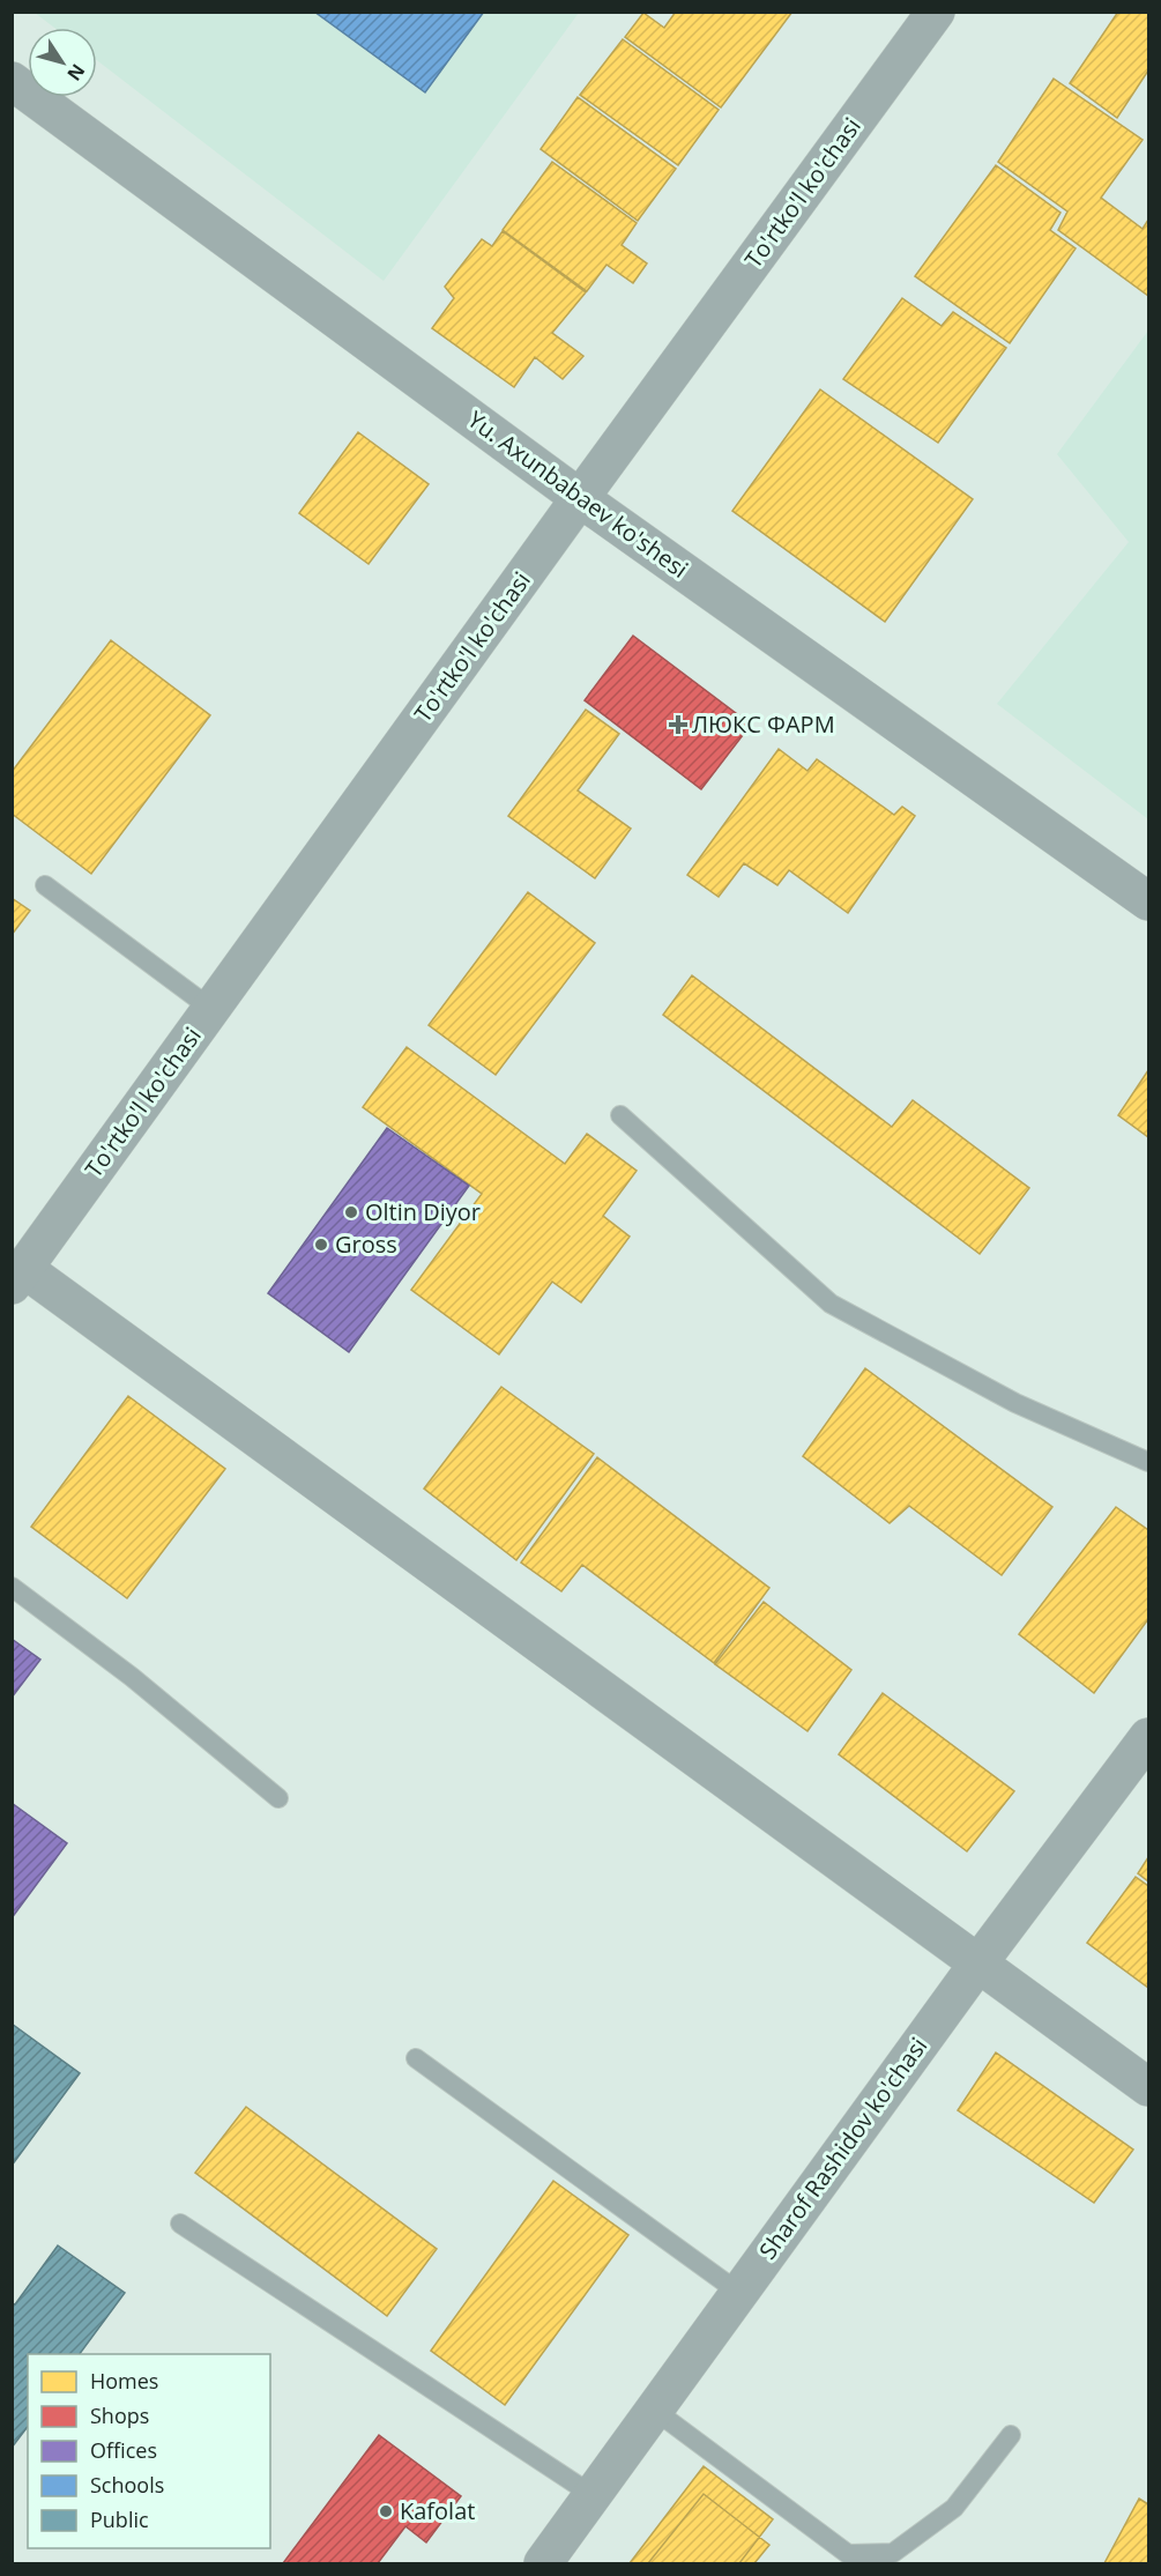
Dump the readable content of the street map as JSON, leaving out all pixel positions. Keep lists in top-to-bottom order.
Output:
{
  "streets": {
    "street": ["To'rtko'l ko'chasi", "Yu. Axunbabaev ko'shesi", "Sharof Rashidov ko'chasi"]
  },
  "crossings": [
    ["To'rtko'l ko'chasi", "Yu. Axunbabaev ko'shesi"]
  ],
  "places": {
    "health": ["ЛЮКС ФАРМ"],
    "other": ["Oltin Diyor", "Gross", "Kafolat"]
  },
  "legend": [
    "Homes",
    "Shops",
    "Offices",
    "Schools",
    "Public"
  ],
  "north": "bottom right"
}
